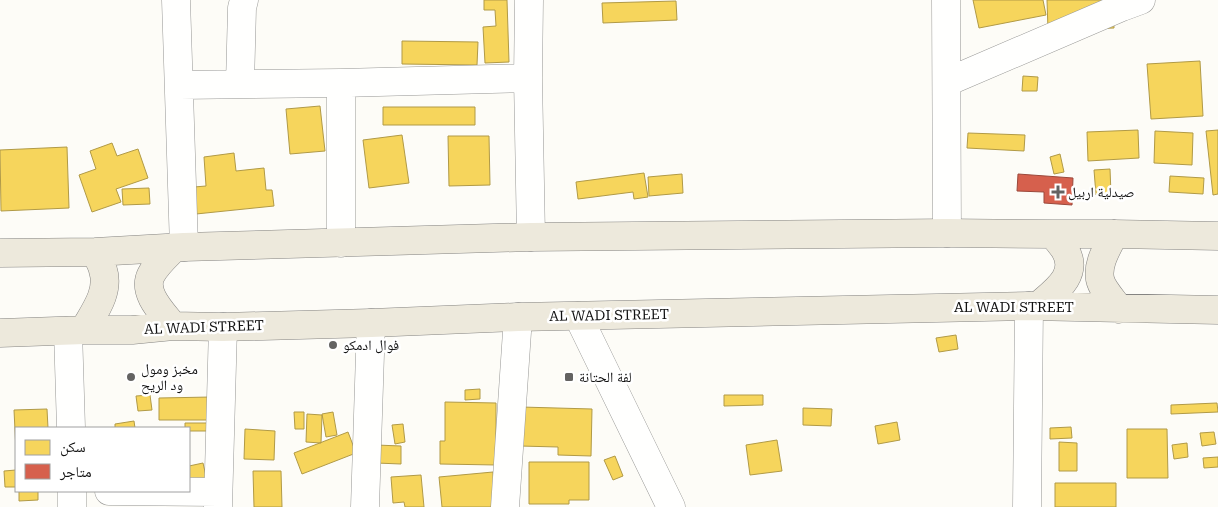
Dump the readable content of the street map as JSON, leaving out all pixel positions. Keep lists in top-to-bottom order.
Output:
{
  "streets": {
    "main road": ["AL WADI STREET"]
  },
  "places": {
    "health": ["صيدلية اربيل"],
    "other": ["فوال ادمكو", "مخبز ومول ود الريح"],
    "transit": ["لفة الحتانة"]
  },
  "legend": ["سكن", "متاجر"]
}
